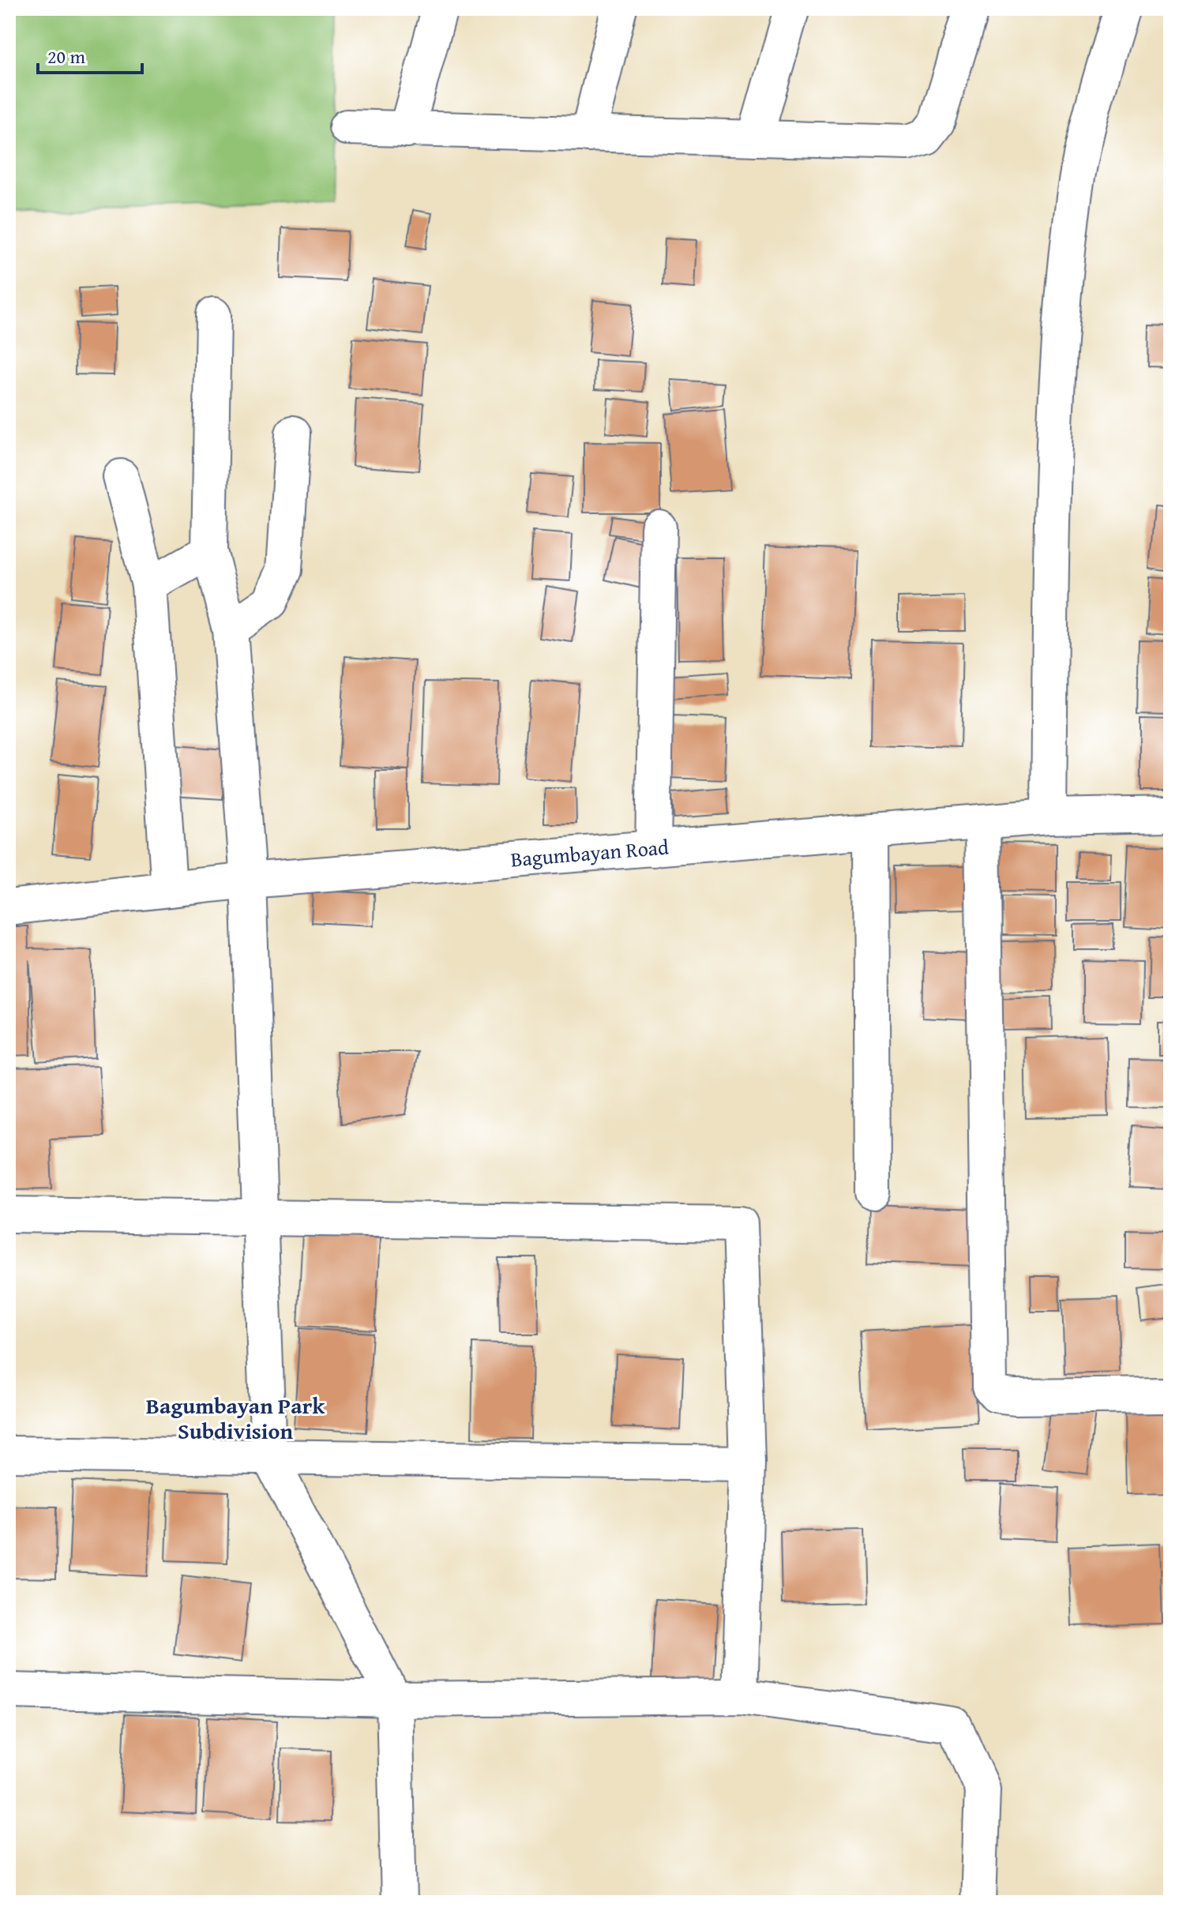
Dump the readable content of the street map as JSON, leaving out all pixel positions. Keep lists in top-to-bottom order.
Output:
{
  "streets": {
    "street": ["Bagumbayan Road"]
  },
  "districts": ["Bagumbayan Park Subdivision"],
  "scale_bar": "20 m"
}
